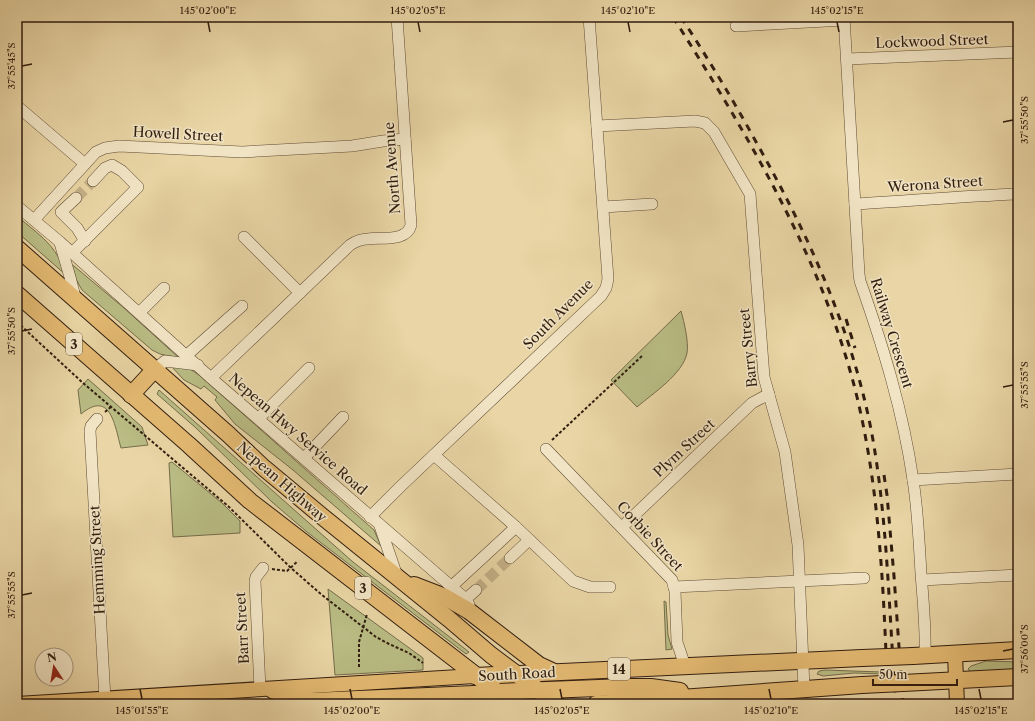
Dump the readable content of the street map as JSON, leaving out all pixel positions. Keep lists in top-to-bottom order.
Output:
{
  "streets": {
    "highway": [
      "3",
      "Nepean Highway",
      "14",
      "South Road"
    ],
    "street": [
      "Lockwood Street",
      "Howell Street",
      "North Avenue",
      "Werona Street",
      "South Avenue",
      "Railway Crescent",
      "Barry Street",
      "Nepean Hwy Service Road",
      "Plym Street",
      "Corbie Street",
      "Hemming Street",
      "Barr Street"
    ]
  },
  "crossings": [
    ["Lockwood Street", "Railway Crescent"],
    ["Howell Street", "North Avenue"],
    ["Howell Street", "Nepean Hwy Service Road"],
    ["North Avenue", "Nepean Hwy Service Road"],
    ["Werona Street", "Railway Crescent"],
    ["South Avenue", "Barry Street"],
    ["South Avenue", "Nepean Hwy Service Road"],
    ["Railway Crescent", "South Road"],
    ["3", "South Road"],
    ["Barry Street", "Plym Street"],
    ["Barry Street", "South Road"],
    ["Nepean Hwy Service Road", "Nepean Highway"],
    ["Plym Street", "Corbie Street"],
    ["Nepean Highway", "South Road"],
    ["Corbie Street", "South Road"],
    ["Hemming Street", "South Road"],
    ["Barr Street", "South Road"]
  ],
  "scale_bar": "50 m",
  "north": "top",
  "coordinates": [
    "145°02'00\"E",
    "145°02'05\"E",
    "145°02'10\"E",
    "145°02'15\"E",
    "37°55'45\"S",
    "37°55'50\"S",
    "37°55'55\"S",
    "37°56'00\"S",
    "145°01'55\"E"
  ]
}
